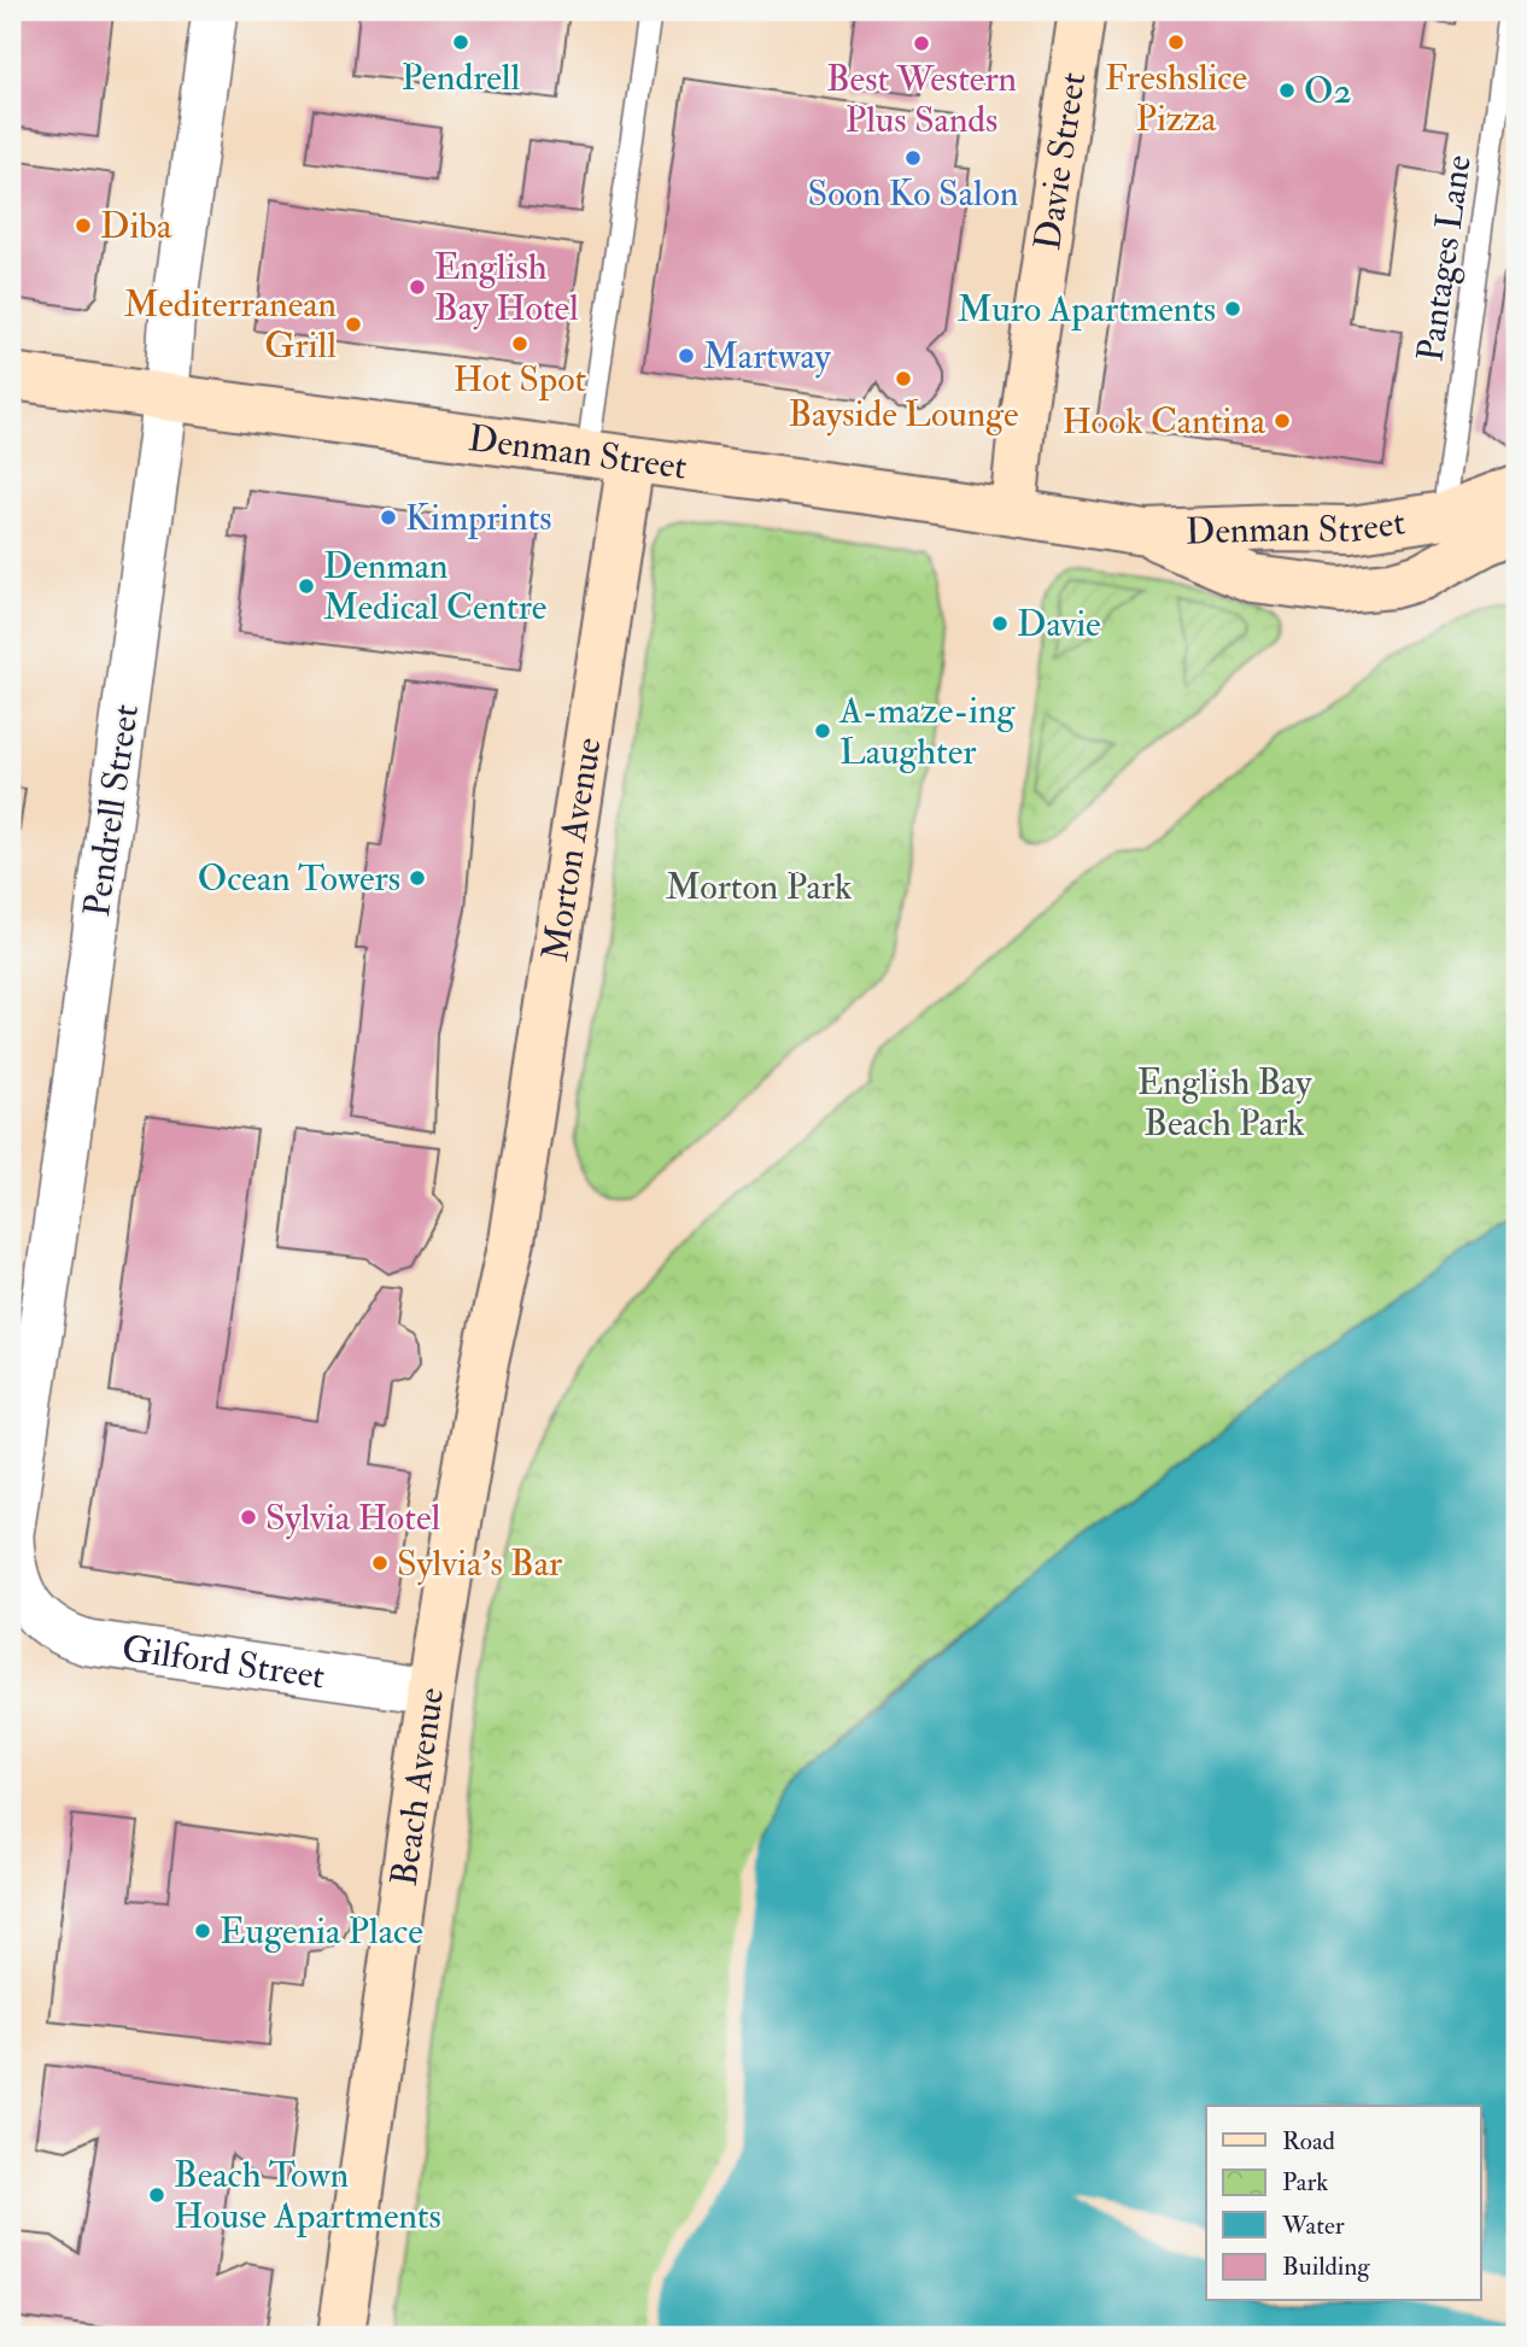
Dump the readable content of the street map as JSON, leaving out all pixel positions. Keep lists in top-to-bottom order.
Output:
{
  "streets": {
    "street": [
      "Davie Street",
      "Denman Street",
      "Pendrell Street",
      "Morton Avenue",
      "Gilford Street",
      "Beach Avenue"
    ],
    "lane": ["Pantages Lane"]
  },
  "crossings": [
    ["Davie Street", "Denman Street"],
    ["Pantages Lane", "Denman Street"],
    ["Denman Street", "Pendrell Street"],
    ["Denman Street", "Morton Avenue"],
    ["Pendrell Street", "Gilford Street"],
    ["Morton Avenue", "Beach Avenue"],
    ["Gilford Street", "Beach Avenue"]
  ],
  "parks": ["Morton Park", "English Bay Beach Park"],
  "places": [
    "Pendrell",
    "Freshslice Pizza",
    "Best Western Plus Sands",
    "O2",
    "Soon Ko Salon",
    "Diba",
    "English Bay Hotel",
    "Muro Apartments",
    "Mediterranean Grill",
    "Hot Spot",
    "Martway",
    "Bayside Lounge",
    "Hook Cantina",
    "Kimprints",
    "Denman Medical Centre",
    "Davie",
    "A-maze-ing Laughter",
    "Ocean Towers",
    "Sylvia Hotel",
    "Sylvia's Bar",
    "Eugenia Place",
    "Beach Town House Apartments"
  ],
  "legend": [
    "Road",
    "Park",
    "Water",
    "Building"
  ]
}
